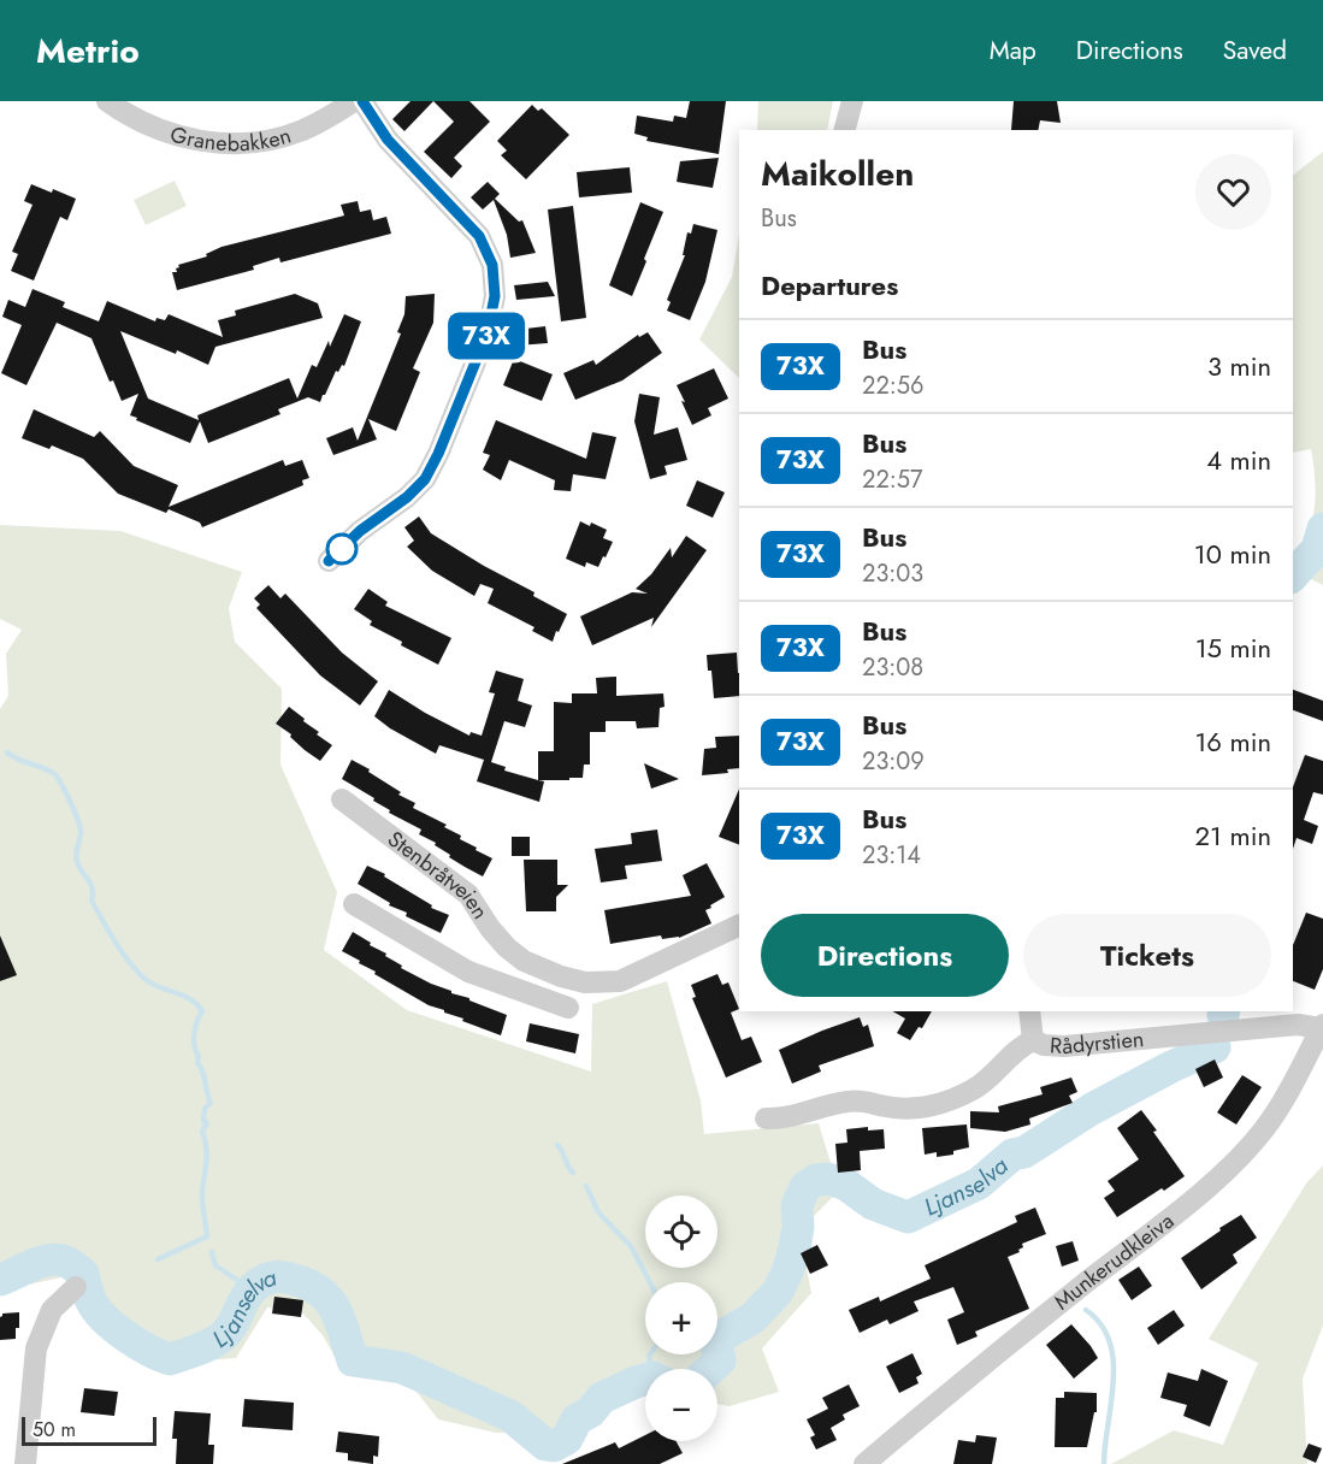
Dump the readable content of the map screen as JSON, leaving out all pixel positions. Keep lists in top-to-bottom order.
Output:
{
  "streets": {
    "street": [
      "Granebakken",
      "Stenbråtveien",
      "Rådyrstien",
      "Munkerudkleiva"
    ]
  },
  "crossings": [
    ["Rådyrstien", "Munkerudkleiva"]
  ],
  "water": ["Ljanselva"],
  "lines": ["bus line 73X"],
  "scale_bar": "50 m",
  "page": {
    "header": "Metrio",
    "nav": ["Map", "Directions", "Saved"],
    "on_map": "73X",
    "heading": [
      ["Maikollen", "Bus"],
      "Departures"
    ],
    "list": [
      {
        "mark": "73X",
        "name": "Bus",
        "note": "22:56",
        "value": "3 min"
      },
      {
        "mark": "73X",
        "name": "Bus",
        "note": "22:57",
        "value": "4 min"
      },
      {
        "mark": "73X",
        "name": "Bus",
        "note": "23:03",
        "value": "10 min"
      },
      {
        "mark": "73X",
        "name": "Bus",
        "note": "23:08",
        "value": "15 min"
      },
      {
        "mark": "73X",
        "name": "Bus",
        "note": "23:09",
        "value": "16 min"
      },
      {
        "mark": "73X",
        "name": "Bus",
        "note": "23:14",
        "value": "21 min"
      }
    ],
    "buttons": ["Directions", "Tickets"],
    "map_buttons": ["+", "−"],
    "scale": "50 m"
  }
}
